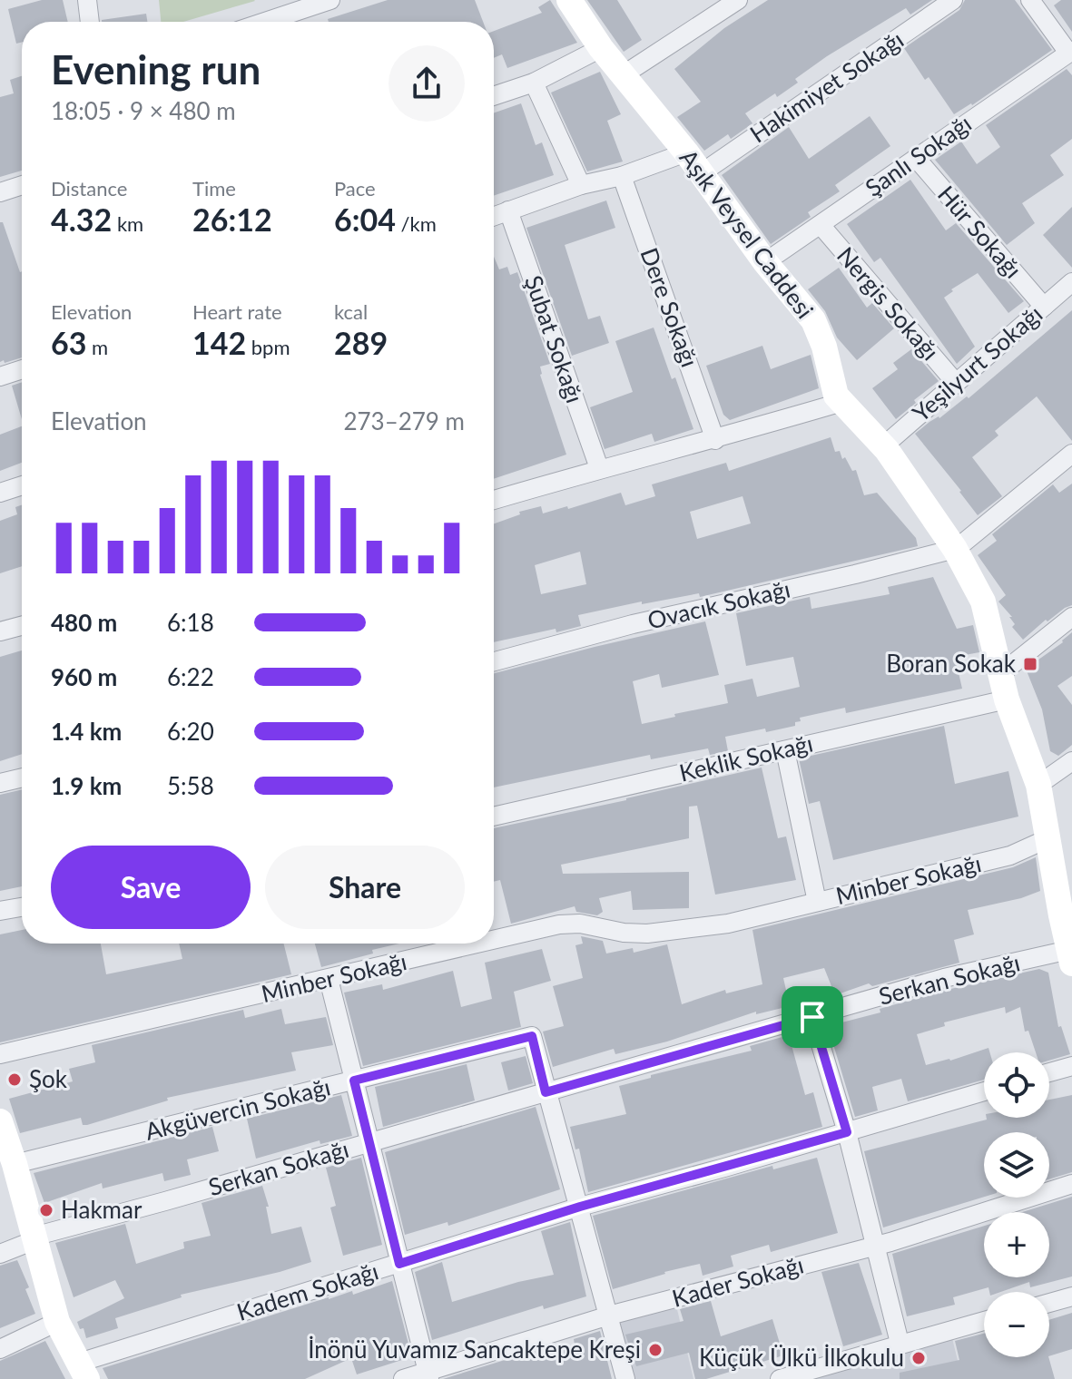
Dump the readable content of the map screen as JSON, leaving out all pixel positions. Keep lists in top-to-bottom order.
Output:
{
  "streets": {
    "street": [
      "Hakimiyet Sokağı",
      "Şanlı Sokağı",
      "Hür Sokağı",
      "Aşık Veysel Caddesi",
      "Nergis Sokağı",
      "Dere Sokağı",
      "Şubat Sokağı",
      "Yeşilyurt Sokağı",
      "Ovacık Sokağı",
      "Keklik Sokağı",
      "Minber Sokağı",
      "Serkan Sokağı",
      "Akgüvercin Sokağı",
      "Kader Sokağı",
      "Kadem Sokağı"
    ]
  },
  "crossings": [
    ["Hakimiyet Sokağı", "Aşık Veysel Caddesi"],
    ["Hakimiyet Sokağı", "Dere Sokağı"],
    ["Hakimiyet Sokağı", "Şubat Sokağı"],
    ["Şanlı Sokağı", "Hür Sokağı"],
    ["Şanlı Sokağı", "Aşık Veysel Caddesi"],
    ["Şanlı Sokağı", "Nergis Sokağı"],
    ["Hür Sokağı", "Yeşilyurt Sokağı"],
    ["Aşık Veysel Caddesi", "Yeşilyurt Sokağı"],
    ["Aşık Veysel Caddesi", "Ovacık Sokağı"],
    ["Aşık Veysel Caddesi", "Keklik Sokağı"],
    ["Aşık Veysel Caddesi", "Minber Sokağı"],
    ["Aşık Veysel Caddesi", "Serkan Sokağı"],
    ["Nergis Sokağı", "Yeşilyurt Sokağı"],
    ["Serkan Sokağı", "Akgüvercin Sokağı"]
  ],
  "places": {
    "transit": ["Boran Sokak"],
    "other": [
      "Şok",
      "Hakmar",
      "İnönü Yuvamız Sancaktepe Kreşi",
      "Küçük Ülkü İlkokulu"
    ]
  },
  "page": {
    "heading": ["Evening run", "18:05 · 9 × 480 m"],
    "stats": [
      ["Distance", "4.32 km"],
      ["Time", "26:12"],
      ["Pace", "6:04 /km"],
      ["Elevation", "63 m"],
      ["Heart rate", "142 bpm"],
      ["kcal", "289"]
    ],
    "chart": ["Elevation", "273–279 m"],
    "list": [
      {
        "name": "480 m",
        "note": "6:18"
      },
      {
        "name": "960 m",
        "note": "6:22"
      },
      {
        "name": "1.4 km",
        "note": "6:20"
      },
      {
        "name": "1.9 km",
        "note": "5:58"
      }
    ],
    "buttons": ["Save", "Share"],
    "map_buttons": ["+", "−"]
  }
}
